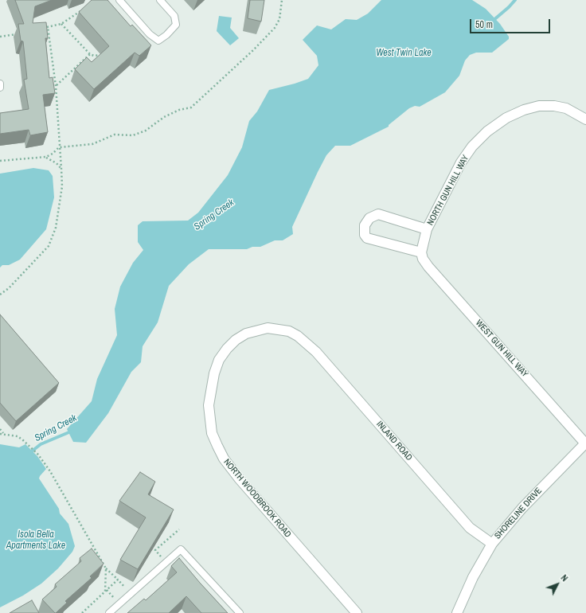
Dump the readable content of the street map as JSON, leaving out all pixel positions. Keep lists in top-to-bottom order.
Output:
{
  "streets": {
    "street": [
      "NORTH GUN HILL WAY",
      "WEST GUN HILL WAY",
      "INLAND ROAD",
      "NORTH WOODBROOK ROAD",
      "SHORELINE DRIVE"
    ]
  },
  "crossings": [
    ["NORTH GUN HILL WAY", "WEST GUN HILL WAY"],
    ["WEST GUN HILL WAY", "SHORELINE DRIVE"],
    ["INLAND ROAD", "NORTH WOODBROOK ROAD"],
    ["INLAND ROAD", "SHORELINE DRIVE"]
  ],
  "water": ["West Twin Lake", "Spring Creek", "Isola Bella Apartments Lake"],
  "scale_bar": "50 m",
  "north": "top right"
}
